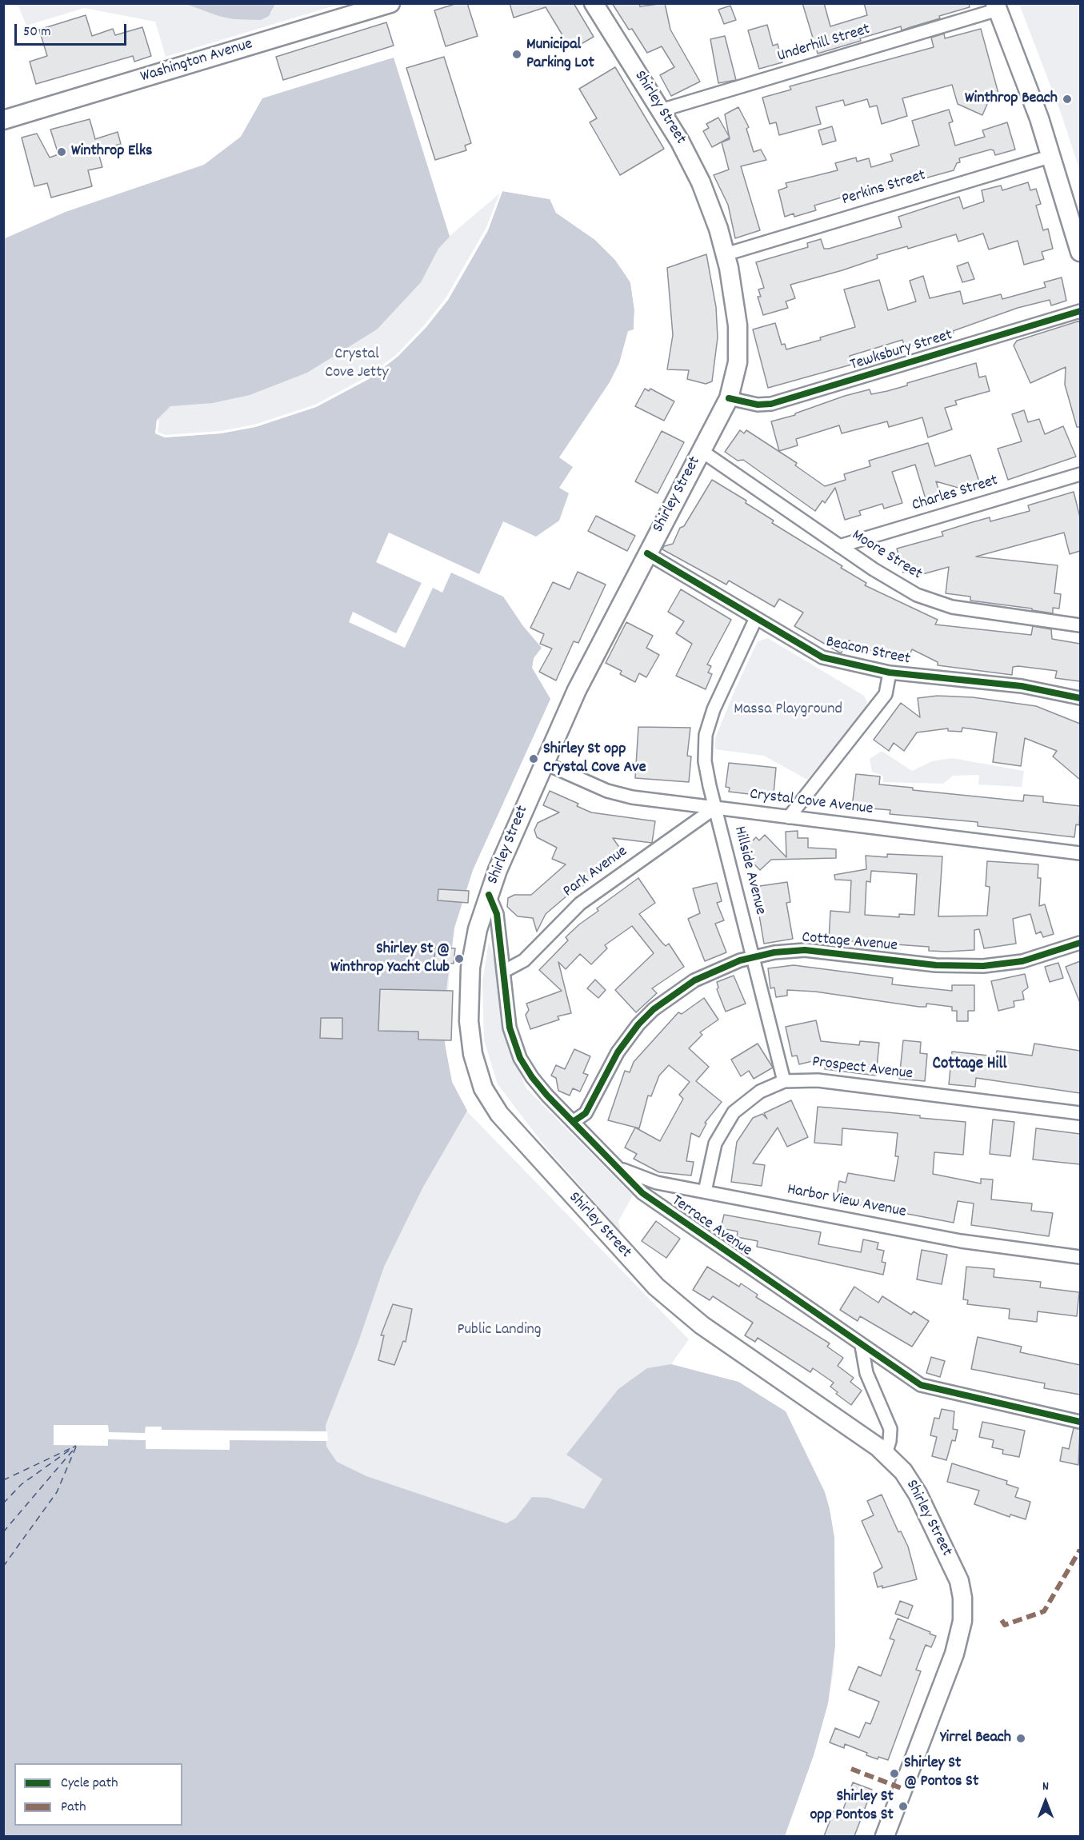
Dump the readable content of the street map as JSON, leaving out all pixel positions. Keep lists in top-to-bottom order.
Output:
{
  "streets": {
    "main road": ["Washington Avenue", "Shirley Street"],
    "street": [
      "Underhill Street",
      "Perkins Street",
      "Tewksbury Street",
      "Charles Street",
      "Moore Street",
      "Beacon Street",
      "Crystal Cove Avenue",
      "Hillside Avenue",
      "Park Avenue",
      "Cottage Avenue",
      "Prospect Avenue",
      "Harbor View Avenue",
      "Terrace Avenue"
    ]
  },
  "crossings": [
    ["Underhill Street", "Shirley Street"],
    ["Shirley Street", "Perkins Street"],
    ["Shirley Street", "Tewksbury Street"],
    ["Shirley Street", "Moore Street"],
    ["Shirley Street", "Beacon Street"],
    ["Shirley Street", "Crystal Cove Avenue"],
    ["Shirley Street", "Terrace Avenue"],
    ["Charles Street", "Moore Street"],
    ["Beacon Street", "Hillside Avenue"],
    ["Crystal Cove Avenue", "Hillside Avenue"],
    ["Crystal Cove Avenue", "Park Avenue"],
    ["Hillside Avenue", "Park Avenue"],
    ["Hillside Avenue", "Cottage Avenue"],
    ["Hillside Avenue", "Prospect Avenue"],
    ["Park Avenue", "Terrace Avenue"],
    ["Cottage Avenue", "Terrace Avenue"],
    ["Prospect Avenue", "Harbor View Avenue"],
    ["Harbor View Avenue", "Terrace Avenue"]
  ],
  "districts": ["Cottage Hill"],
  "parks": ["Crystal Cove Jetty", "Massa Playground", "Public Landing"],
  "places": [
    "Municipal Parking Lot",
    "Winthrop Beach",
    "Winthrop Elks",
    "Shirley St opp Crystal Cove Ave",
    "Shirley St @ Winthrop Yacht Club",
    "Yirrel Beach",
    "Shirley St @ Pontos St",
    "Shirley St opp Pontos St"
  ],
  "legend": ["Cycle path", "Path"],
  "scale_bar": "50 m",
  "north": "top"
}
